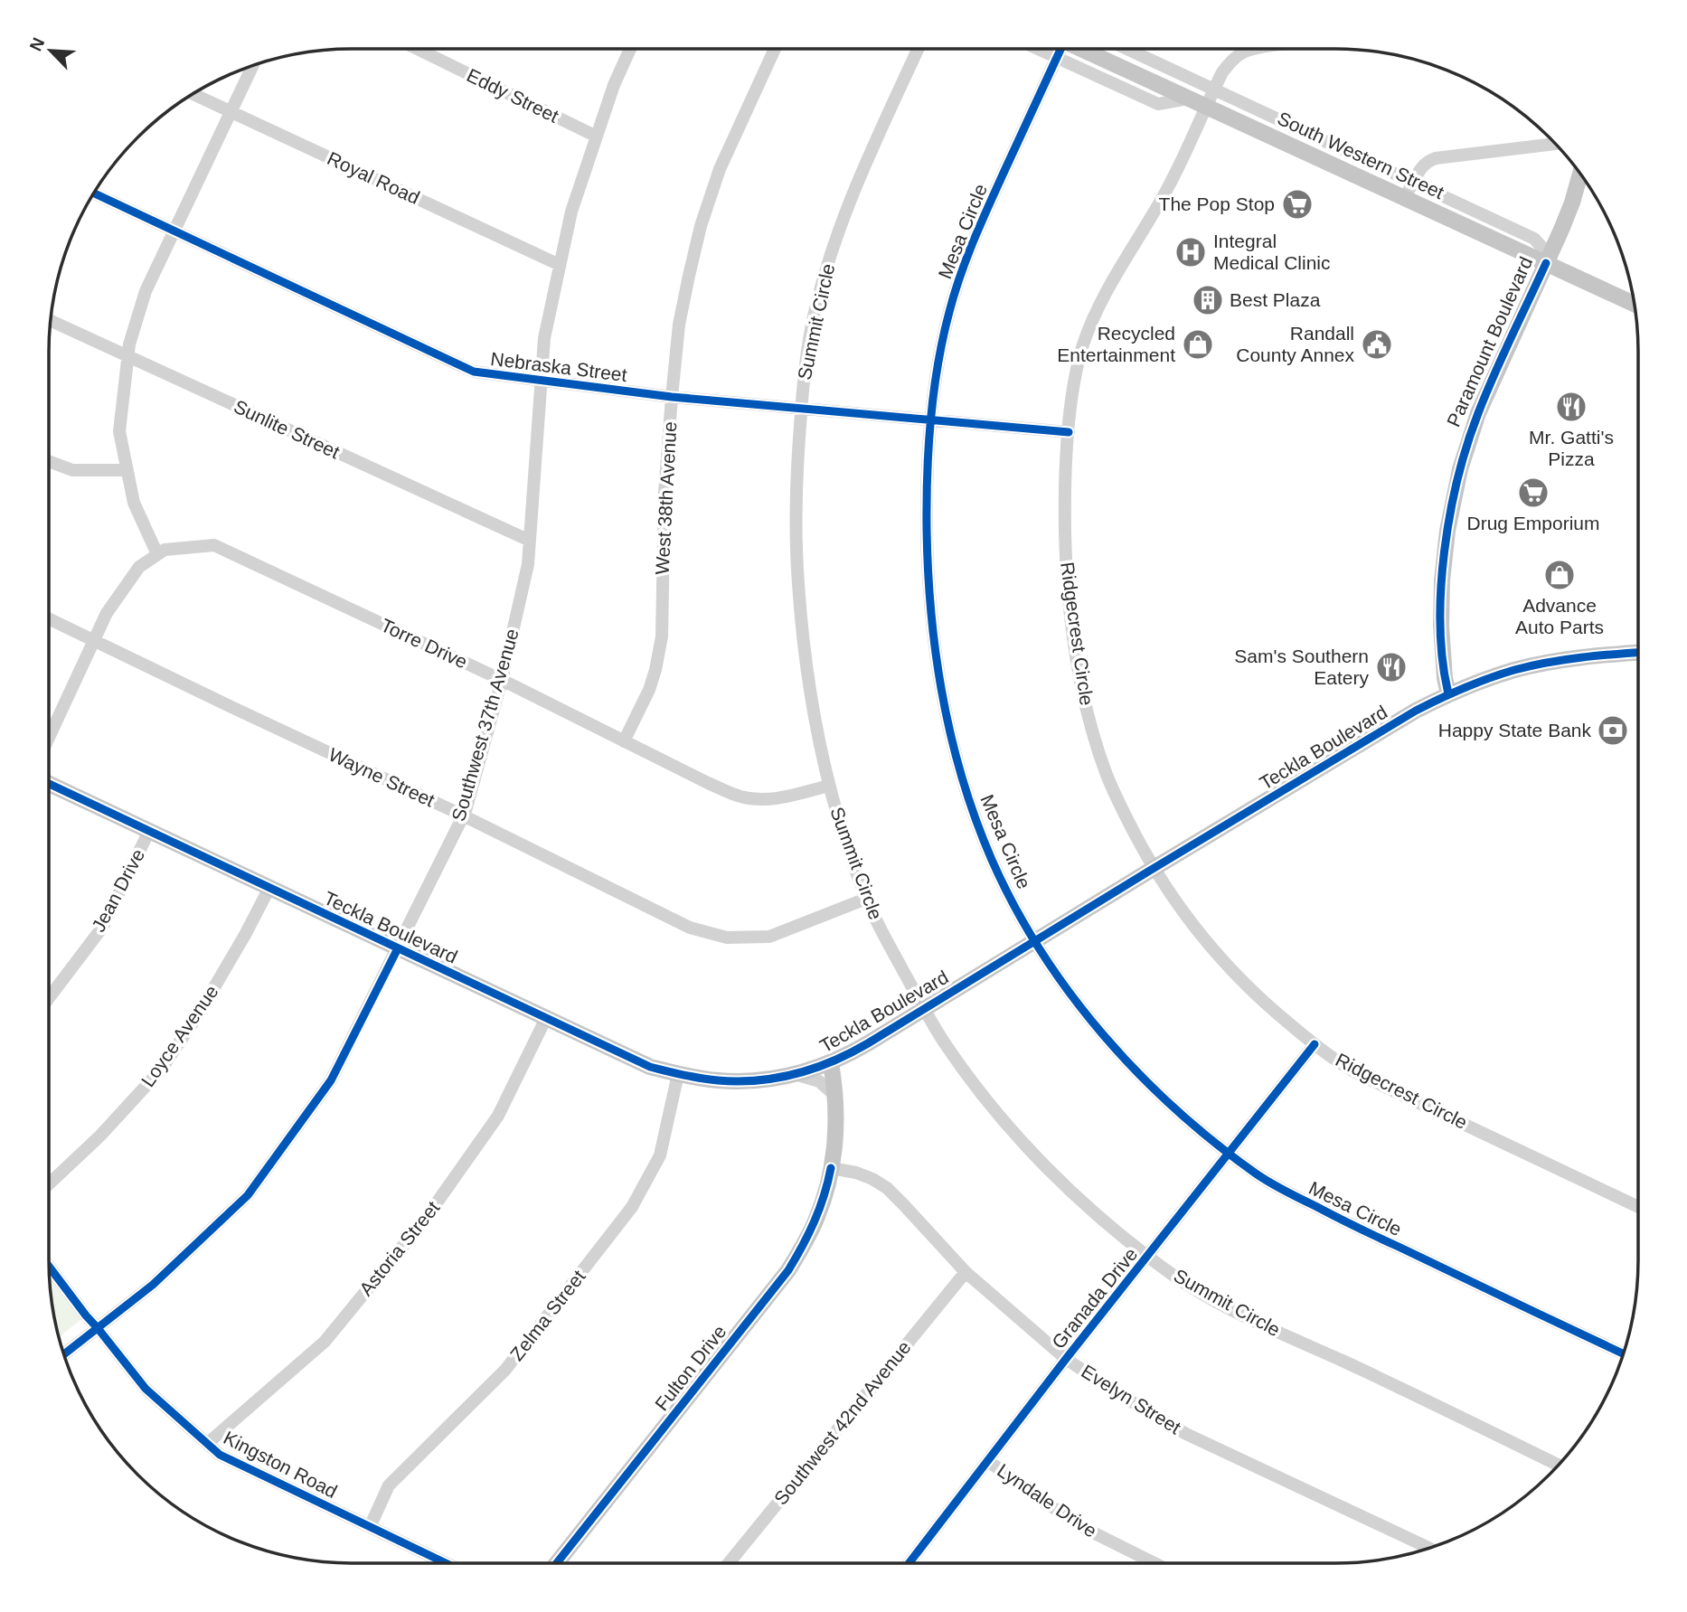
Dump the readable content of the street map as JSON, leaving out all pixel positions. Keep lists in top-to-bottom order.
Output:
{
  "streets": {
    "main road": [
      "South Western Street",
      "Paramount Boulevard",
      "Teckla Boulevard",
      "Fulton Drive"
    ],
    "street": [
      "Eddy Street",
      "Royal Road",
      "Mesa Circle",
      "Summit Circle",
      "Nebraska Street",
      "Sunlite Street",
      "West 38th Avenue",
      "Ridgecrest Circle",
      "Torre Drive",
      "Southwest 37th Avenue",
      "Wayne Street",
      "Jean Drive",
      "Loyce Avenue",
      "Astoria Street",
      "Granada Drive",
      "Zelma Street",
      "Evelyn Street",
      "Southwest 42nd Avenue",
      "Kingston Road",
      "Lyndale Drive"
    ]
  },
  "crossings": [
    ["Eddy Street", "Southwest 37th Avenue"],
    ["South Western Street", "Paramount Boulevard"],
    ["South Western Street", "Ridgecrest Circle"],
    ["Royal Road", "Southwest 37th Avenue"],
    ["Mesa Circle", "Nebraska Street"],
    ["Mesa Circle", "Teckla Boulevard"],
    ["Mesa Circle", "Granada Drive"],
    ["Summit Circle", "Nebraska Street"],
    ["Summit Circle", "Torre Drive"],
    ["Summit Circle", "Teckla Boulevard"],
    ["Summit Circle", "Wayne Street"],
    ["Summit Circle", "Granada Drive"],
    ["Paramount Boulevard", "Teckla Boulevard"],
    ["Nebraska Street", "West 38th Avenue"],
    ["Nebraska Street", "Ridgecrest Circle"],
    ["Nebraska Street", "Southwest 37th Avenue"],
    ["Sunlite Street", "Southwest 37th Avenue"],
    ["West 38th Avenue", "Torre Drive"],
    ["Ridgecrest Circle", "Teckla Boulevard"],
    ["Ridgecrest Circle", "Granada Drive"],
    ["Torre Drive", "Southwest 37th Avenue"],
    ["Southwest 37th Avenue", "Teckla Boulevard"],
    ["Southwest 37th Avenue", "Wayne Street"],
    ["Southwest 37th Avenue", "Kingston Road"],
    ["Teckla Boulevard", "Jean Drive"],
    ["Teckla Boulevard", "Loyce Avenue"],
    ["Teckla Boulevard", "Astoria Street"],
    ["Teckla Boulevard", "Zelma Street"],
    ["Teckla Boulevard", "Fulton Drive"],
    ["Astoria Street", "Kingston Road"],
    ["Granada Drive", "Evelyn Street"],
    ["Granada Drive", "Lyndale Drive"],
    ["Zelma Street", "Kingston Road"],
    ["Fulton Drive", "Evelyn Street"],
    ["Evelyn Street", "Southwest 42nd Avenue"]
  ],
  "places": {
    "supermarket": ["The Pop Stop", "Drug Emporium"],
    "hospital": ["Integral Medical Clinic"],
    "building": ["Best Plaza"],
    "shop": ["Recycled Entertainment", "Advance Auto Parts"],
    "public building": ["Randall County Annex"],
    "restaurant": ["Mr. Gatti's Pizza", "Sam's Southern Eatery"],
    "bank": ["Happy State Bank"]
  },
  "north": "top left"
}
